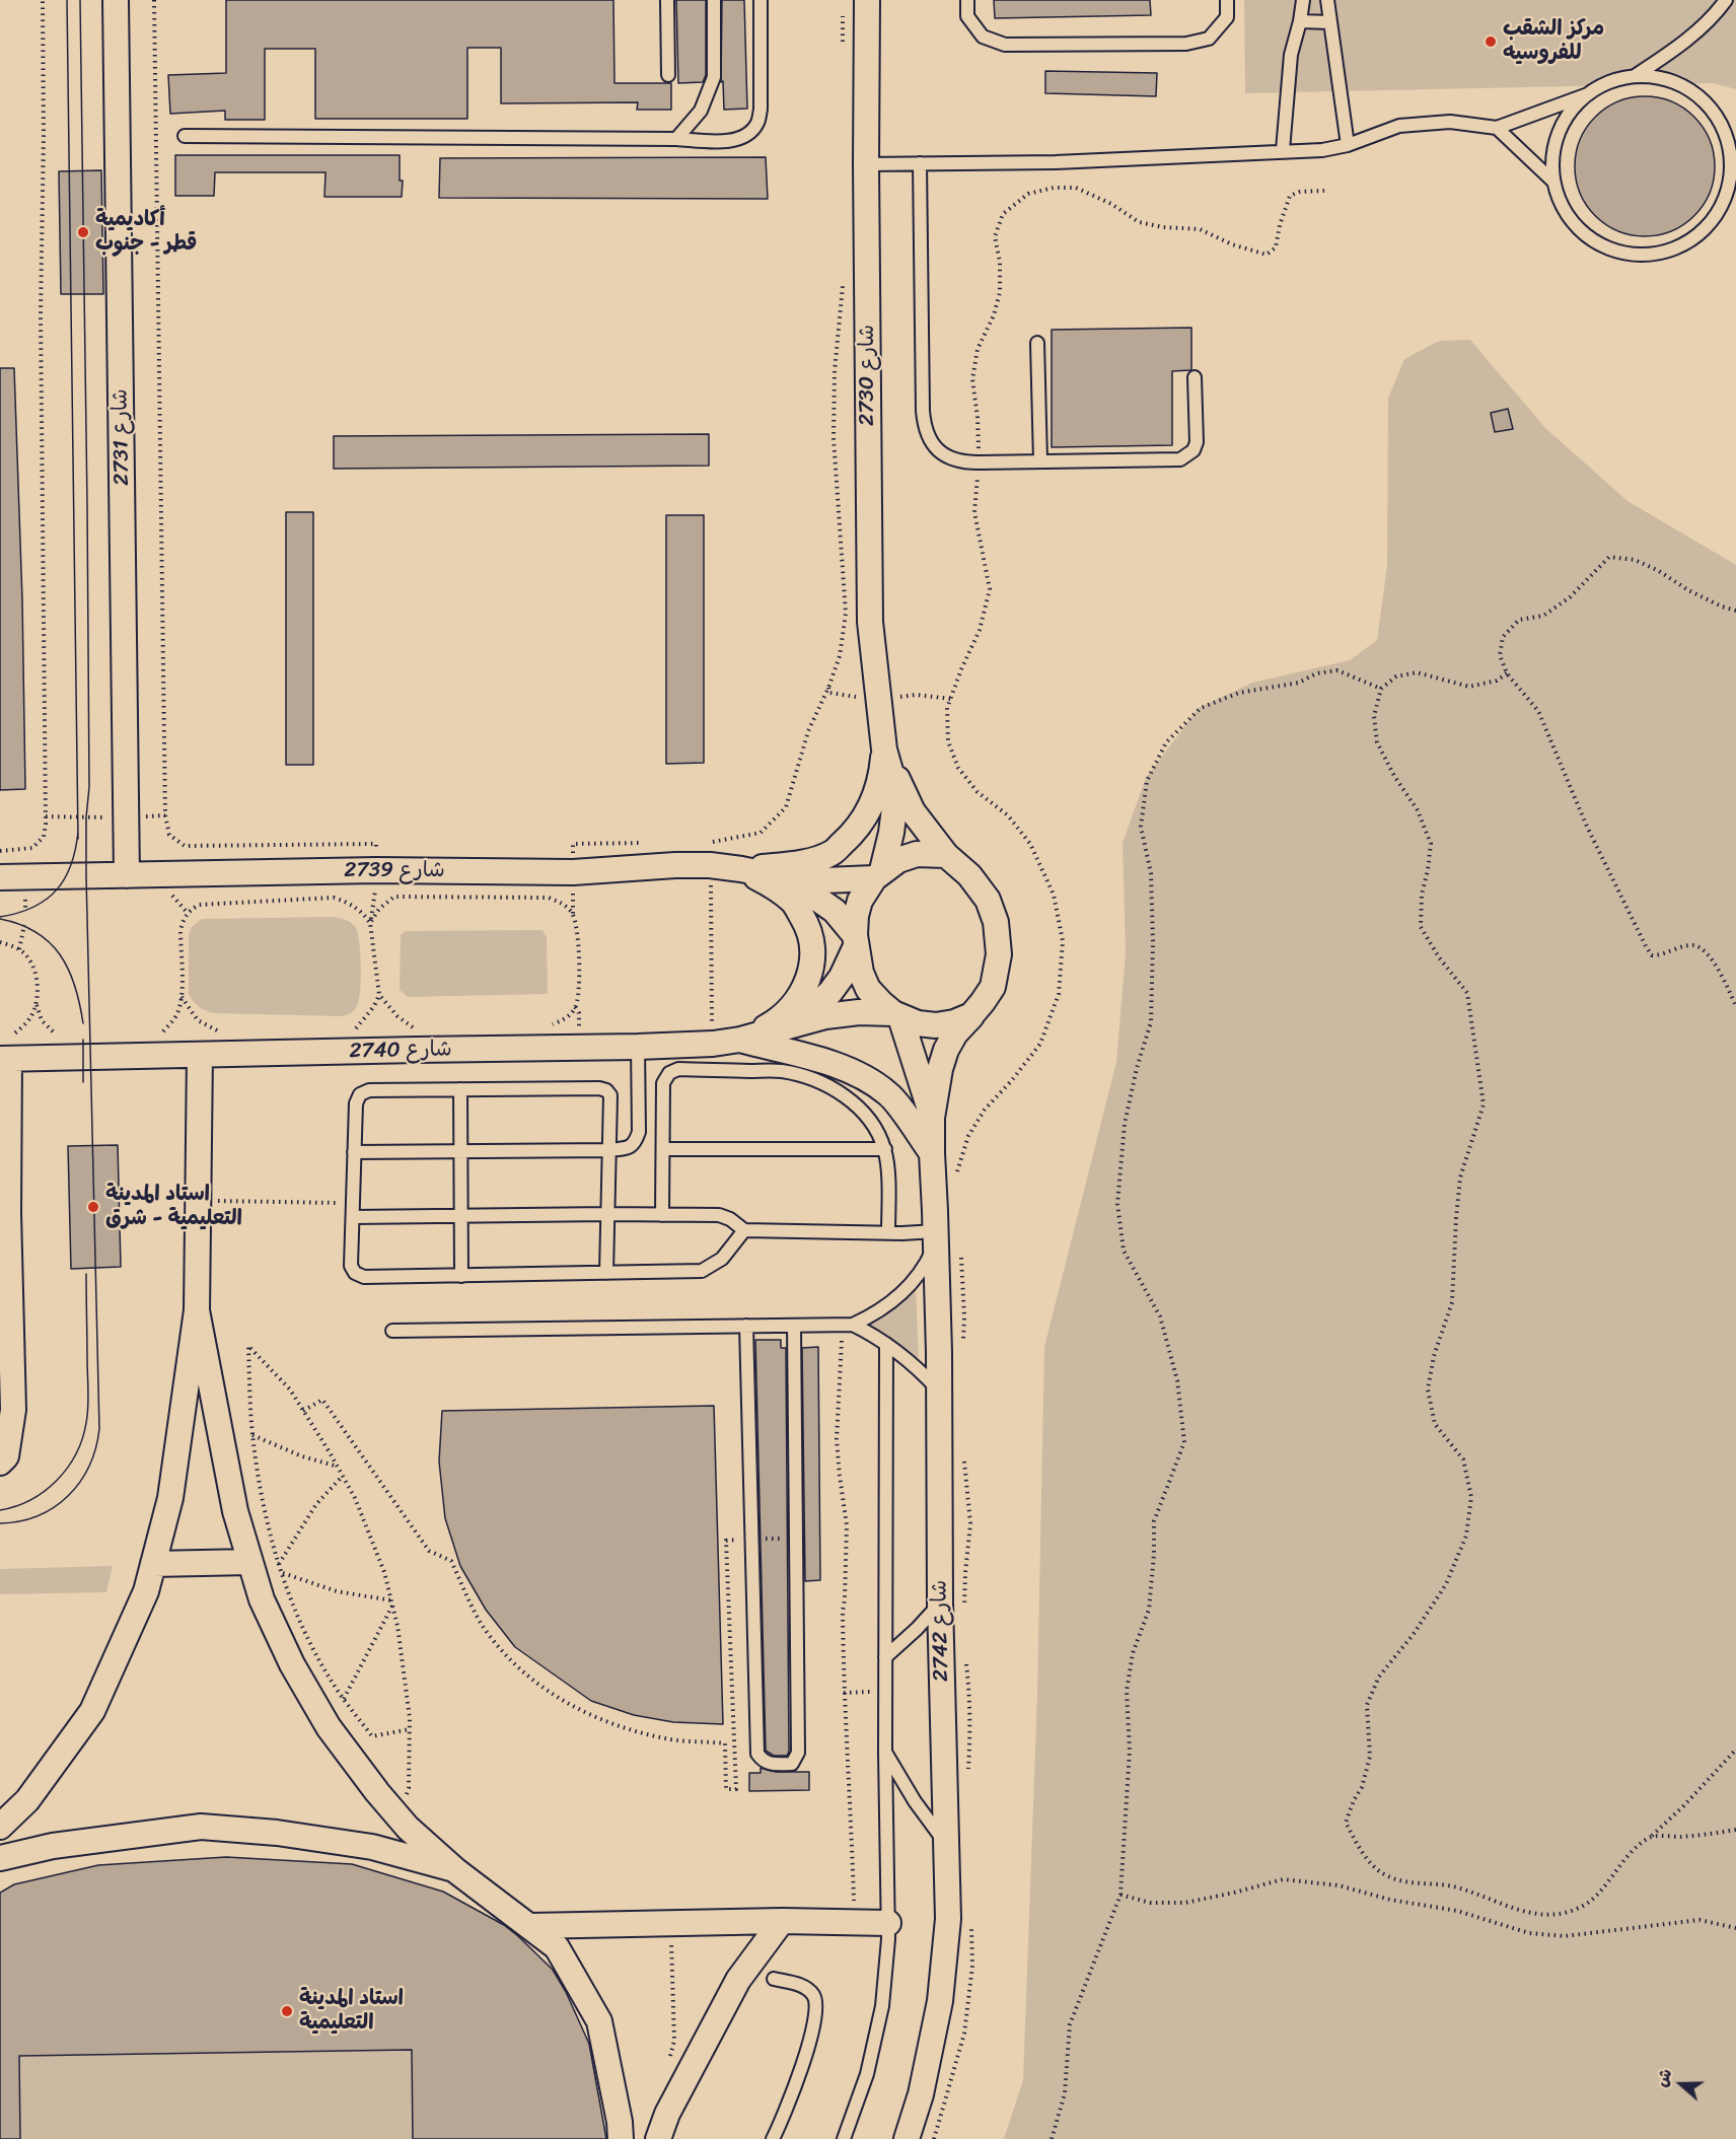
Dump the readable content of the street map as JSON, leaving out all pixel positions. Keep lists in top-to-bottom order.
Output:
{
  "streets": {
    "street": [
      "شارع 2730",
      "شارع 2731",
      "شارع 2739",
      "شارع 2740",
      "شارع 2742"
    ]
  },
  "crossings": [
    ["شارع 2730", "شارع 2739"],
    ["شارع 2730", "شارع 2740"],
    ["شارع 2730", "شارع 2742"],
    ["شارع 2731", "شارع 2739"],
    ["شارع 2739", "شارع 2740"],
    ["شارع 2739", "شارع 2742"],
    ["شارع 2740", "شارع 2742"]
  ],
  "places": [
    "مركز الشقب للفروسيه",
    "أكاديمية قطر - جنوب",
    "استاد المدينة التعليمية - شرق",
    "استاد المدينة التعليمية"
  ],
  "north": "left"
}
